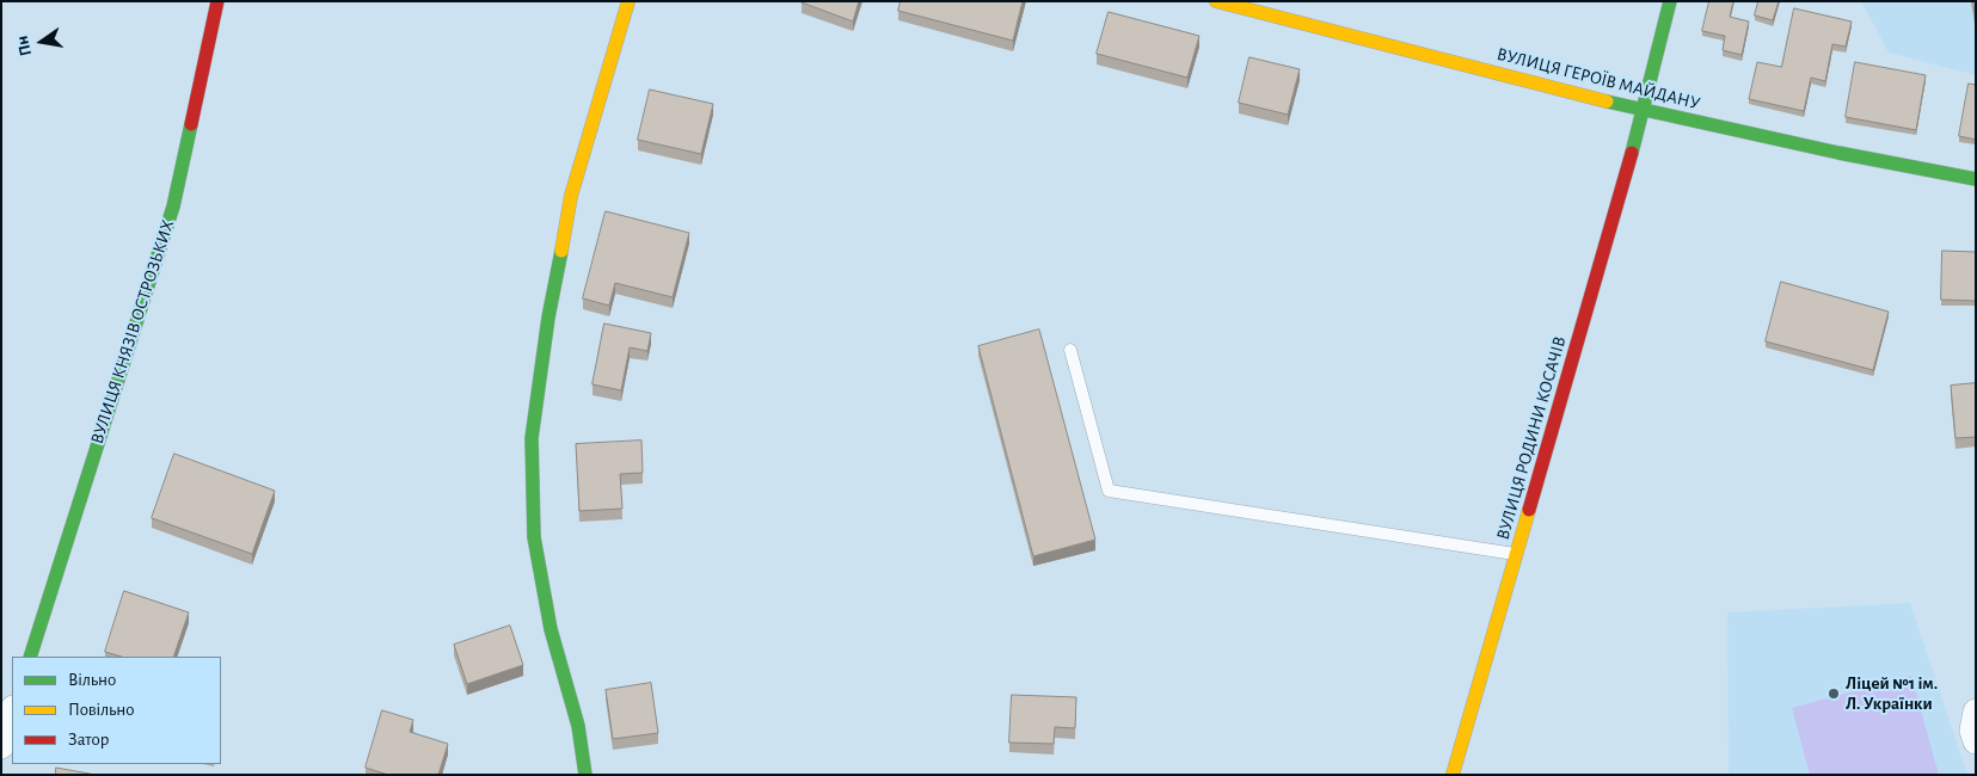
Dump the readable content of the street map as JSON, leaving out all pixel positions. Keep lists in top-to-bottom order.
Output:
{
  "streets": {
    "street": ["ВУЛИЦЯ ГЕРОЇВ МАЙДАНУ", "ВУЛИЦЯ КНЯЗІВ ОСТРОЗЬКИХ", "ВУЛИЦЯ РОДИНИ КОСАЧІВ"]
  },
  "crossings": [
    ["ВУЛИЦЯ ГЕРОЇВ МАЙДАНУ", "ВУЛИЦЯ РОДИНИ КОСАЧІВ"]
  ],
  "places": ["Ліцей №1 ім. Л. Українки"],
  "legend": ["Вільно", "Повільно", "Затор"],
  "north": "left"
}
